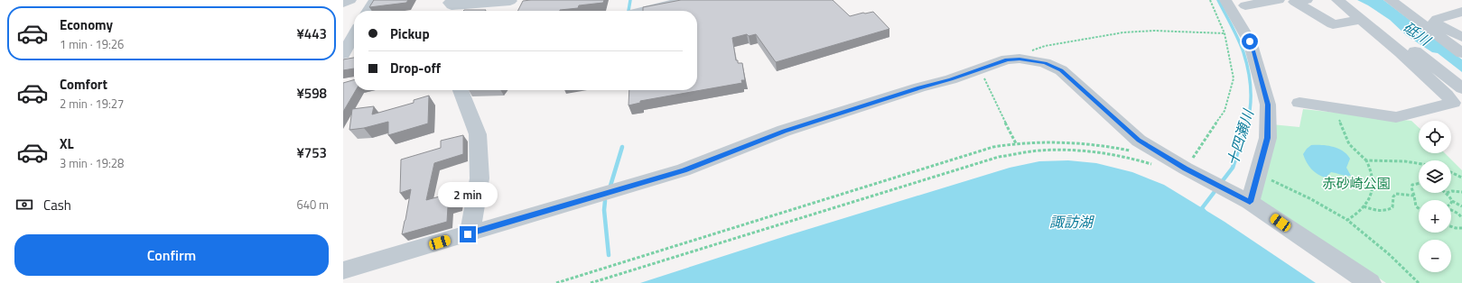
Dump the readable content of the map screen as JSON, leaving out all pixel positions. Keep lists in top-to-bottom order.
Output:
{
  "water": ["砥川", "十四瀬川", "諏訪湖"],
  "parks": ["赤砂崎公園"],
  "page": {
    "list": [
      {
        "name": "Economy",
        "note": "1 min · 19:26",
        "value": "¥443"
      },
      {
        "name": "Comfort",
        "note": "2 min · 19:27",
        "value": "¥598"
      },
      {
        "name": "XL",
        "note": "3 min · 19:28",
        "value": "¥753"
      }
    ],
    "banner": ["Pickup", "Drop-off"],
    "map_buttons": ["+", "−"],
    "bubble": "2 min",
    "pay": ["Cash", "640 m"],
    "buttons": "Confirm"
  }
}
